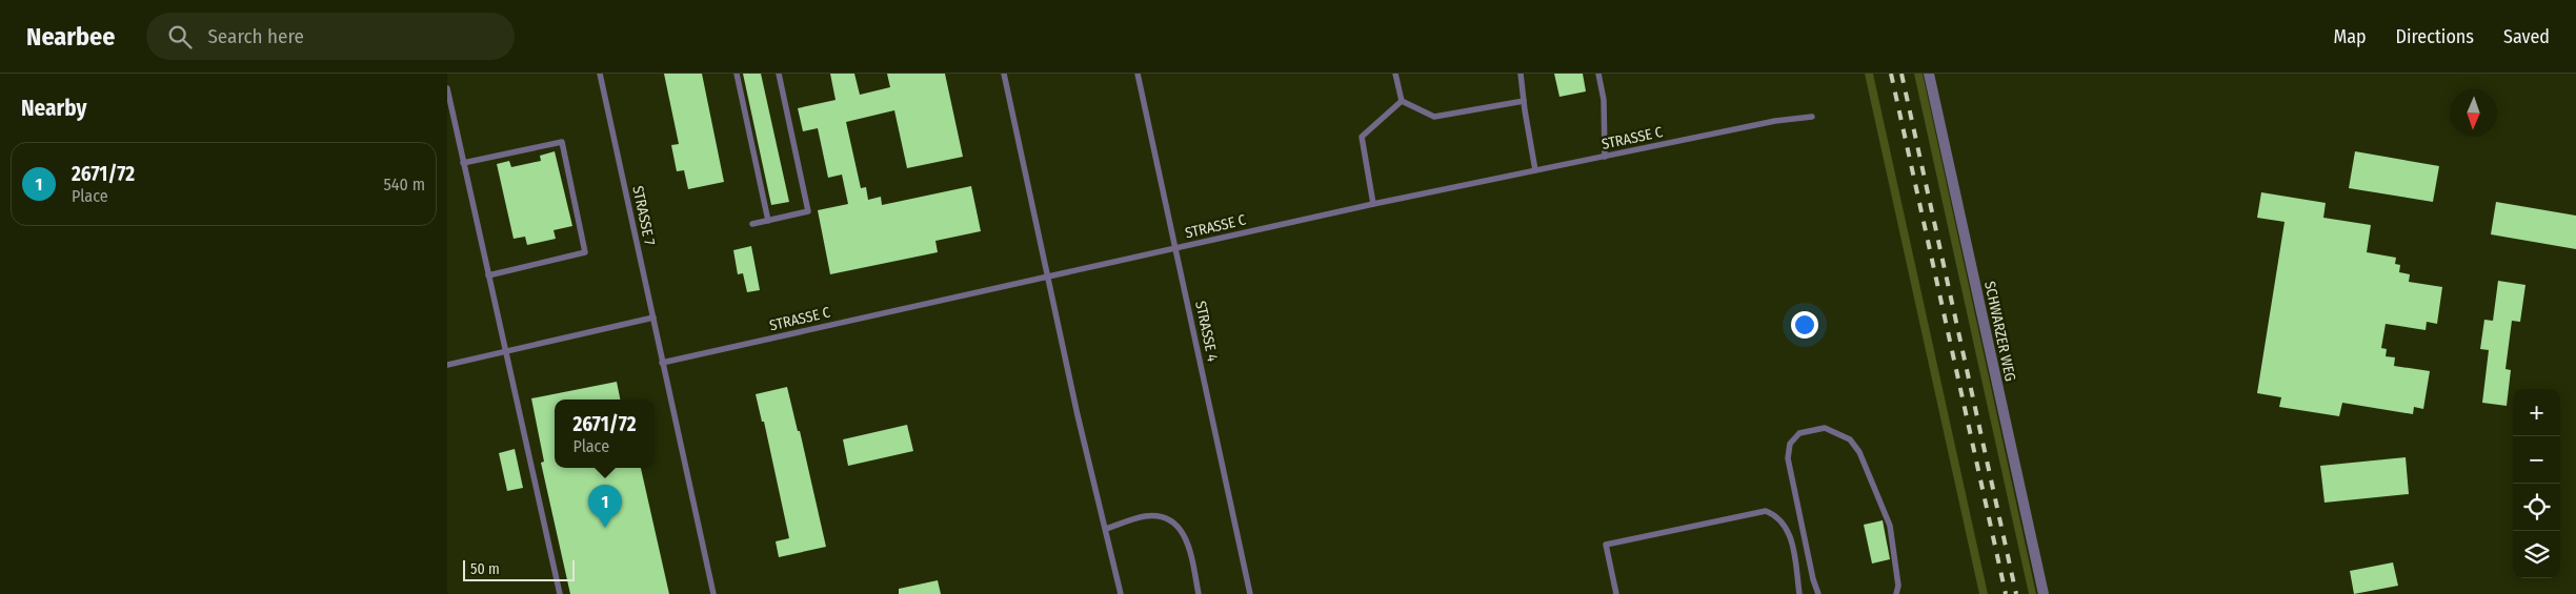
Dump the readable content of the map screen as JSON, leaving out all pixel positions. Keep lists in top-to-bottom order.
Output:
{
  "streets": {
    "street": ["SCHWARZER WEG"],
    "lane": ["STRASSE C", "STRASSE 7", "STRASSE 4"]
  },
  "crossings": [
    ["STRASSE C", "STRASSE 7"],
    ["STRASSE C", "STRASSE 4"]
  ],
  "scale_bar": "50 m",
  "north": "bottom",
  "page": {
    "header": "Nearbee",
    "search": "Search here",
    "nav": ["Map", "Directions", "Saved"],
    "heading": "Nearby",
    "list": [
      {
        "mark": "1",
        "name": "2671/72",
        "note": "Place",
        "value": "540 m"
      }
    ],
    "map_buttons": ["+", "−"],
    "popup": ["2671/72", "Place"],
    "pins": "1",
    "scale": "50 m"
  }
}
